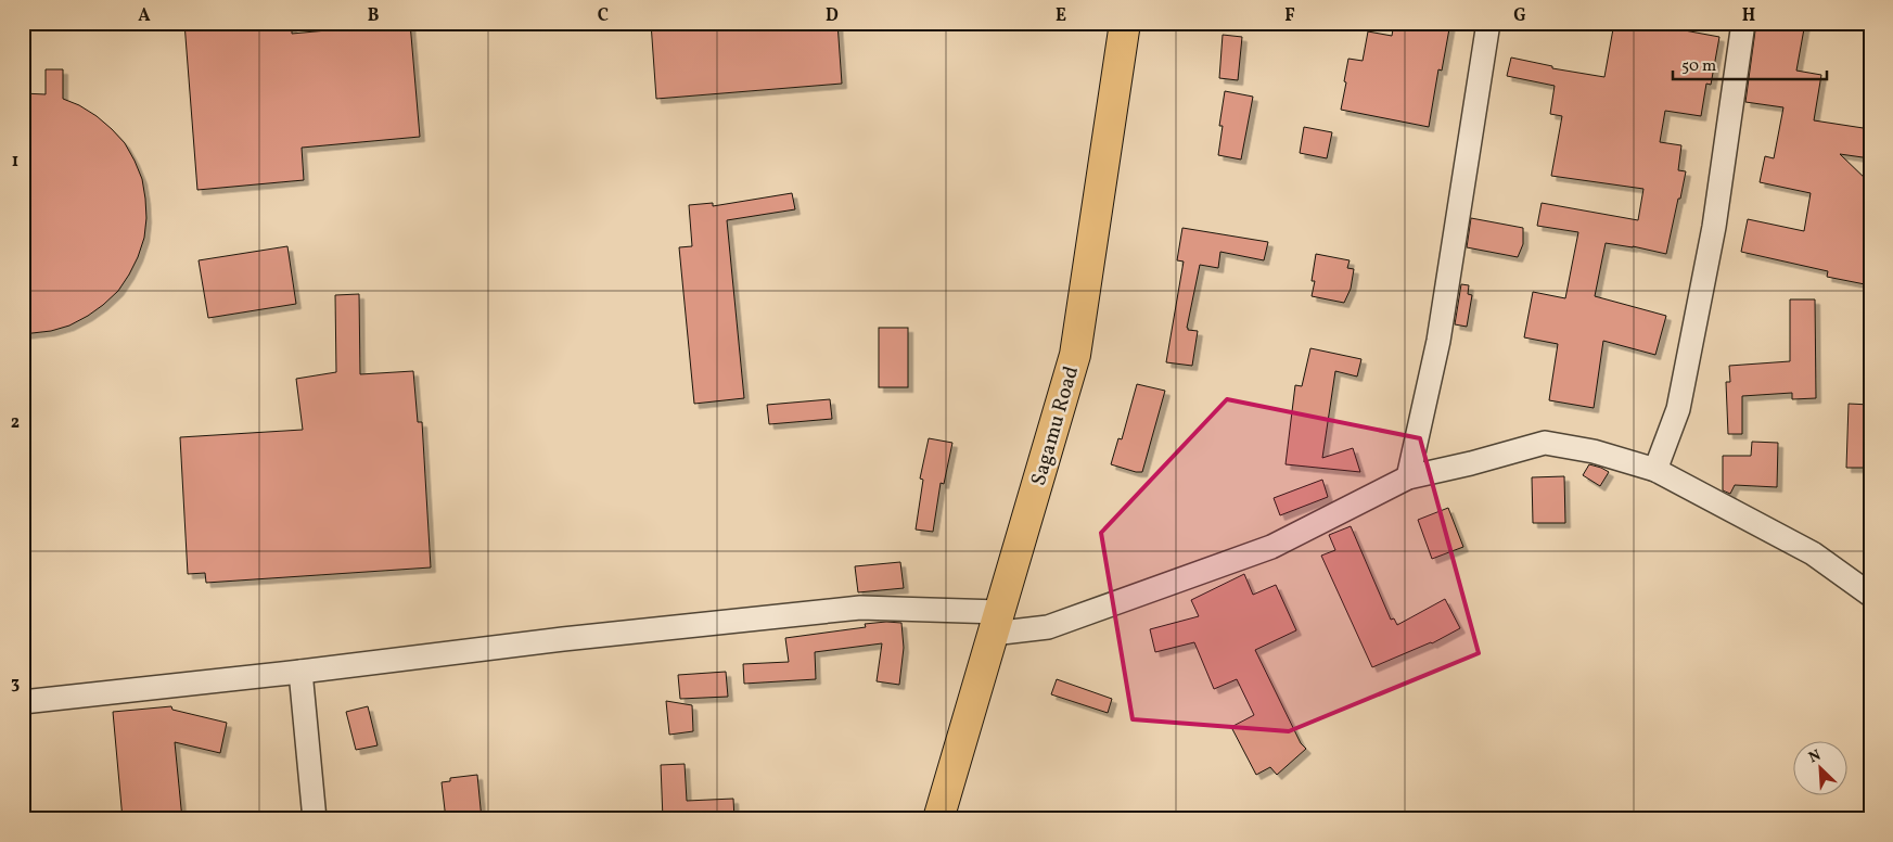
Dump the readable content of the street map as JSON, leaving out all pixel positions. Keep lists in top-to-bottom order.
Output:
{
  "streets": {
    "highway": ["Sagamu Road"]
  },
  "scale_bar": "50 m",
  "north": "top left",
  "grid": {
    "columns": [
      "A",
      "B",
      "C",
      "D",
      "E",
      "F",
      "G",
      "H"
    ],
    "rows": ["1", "2", "3"]
  }
}
